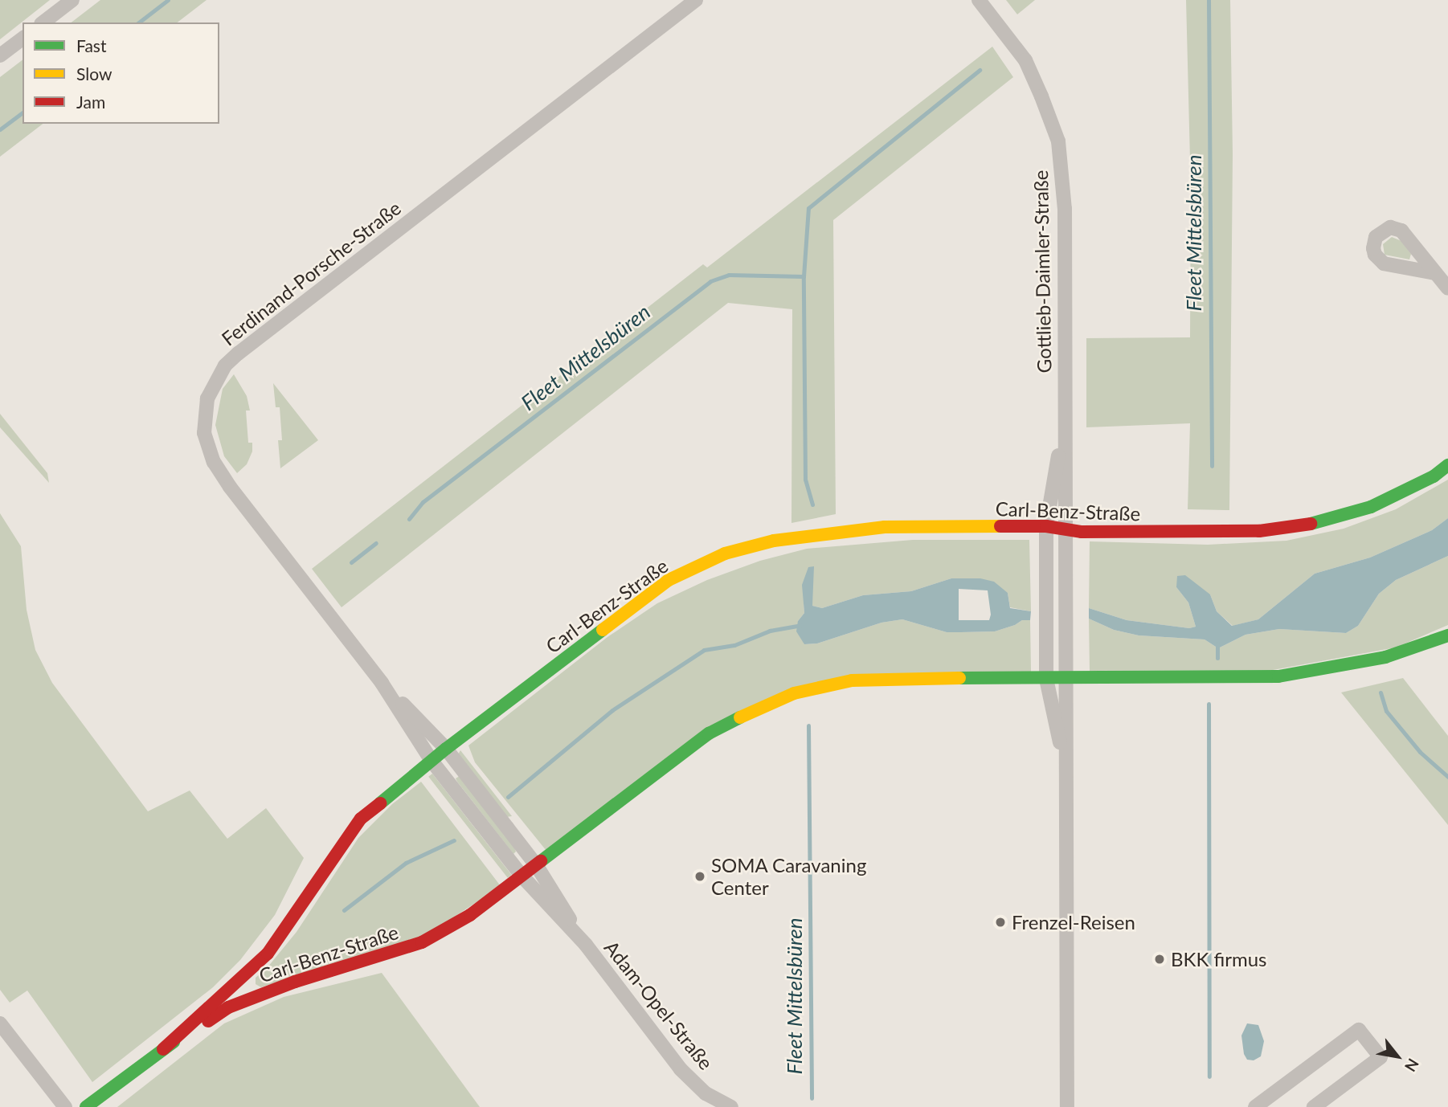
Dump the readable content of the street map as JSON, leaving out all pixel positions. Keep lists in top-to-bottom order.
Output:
{
  "streets": {
    "street": [
      "Gottlieb-Daimler-Straße",
      "Ferdinand-Porsche-Straße",
      "Carl-Benz-Straße",
      "Adam-Opel-Straße"
    ]
  },
  "crossings": [
    ["Gottlieb-Daimler-Straße", "Carl-Benz-Straße"],
    ["Ferdinand-Porsche-Straße", "Carl-Benz-Straße"],
    ["Ferdinand-Porsche-Straße", "Adam-Opel-Straße"],
    ["Carl-Benz-Straße", "Adam-Opel-Straße"]
  ],
  "water": ["Fleet Mittelsbüren"],
  "places": ["SOMA Caravaning Center", "Frenzel-Reisen", "BKK firmus"],
  "legend": ["Fast", "Slow", "Jam"],
  "north": "bottom right"
}
